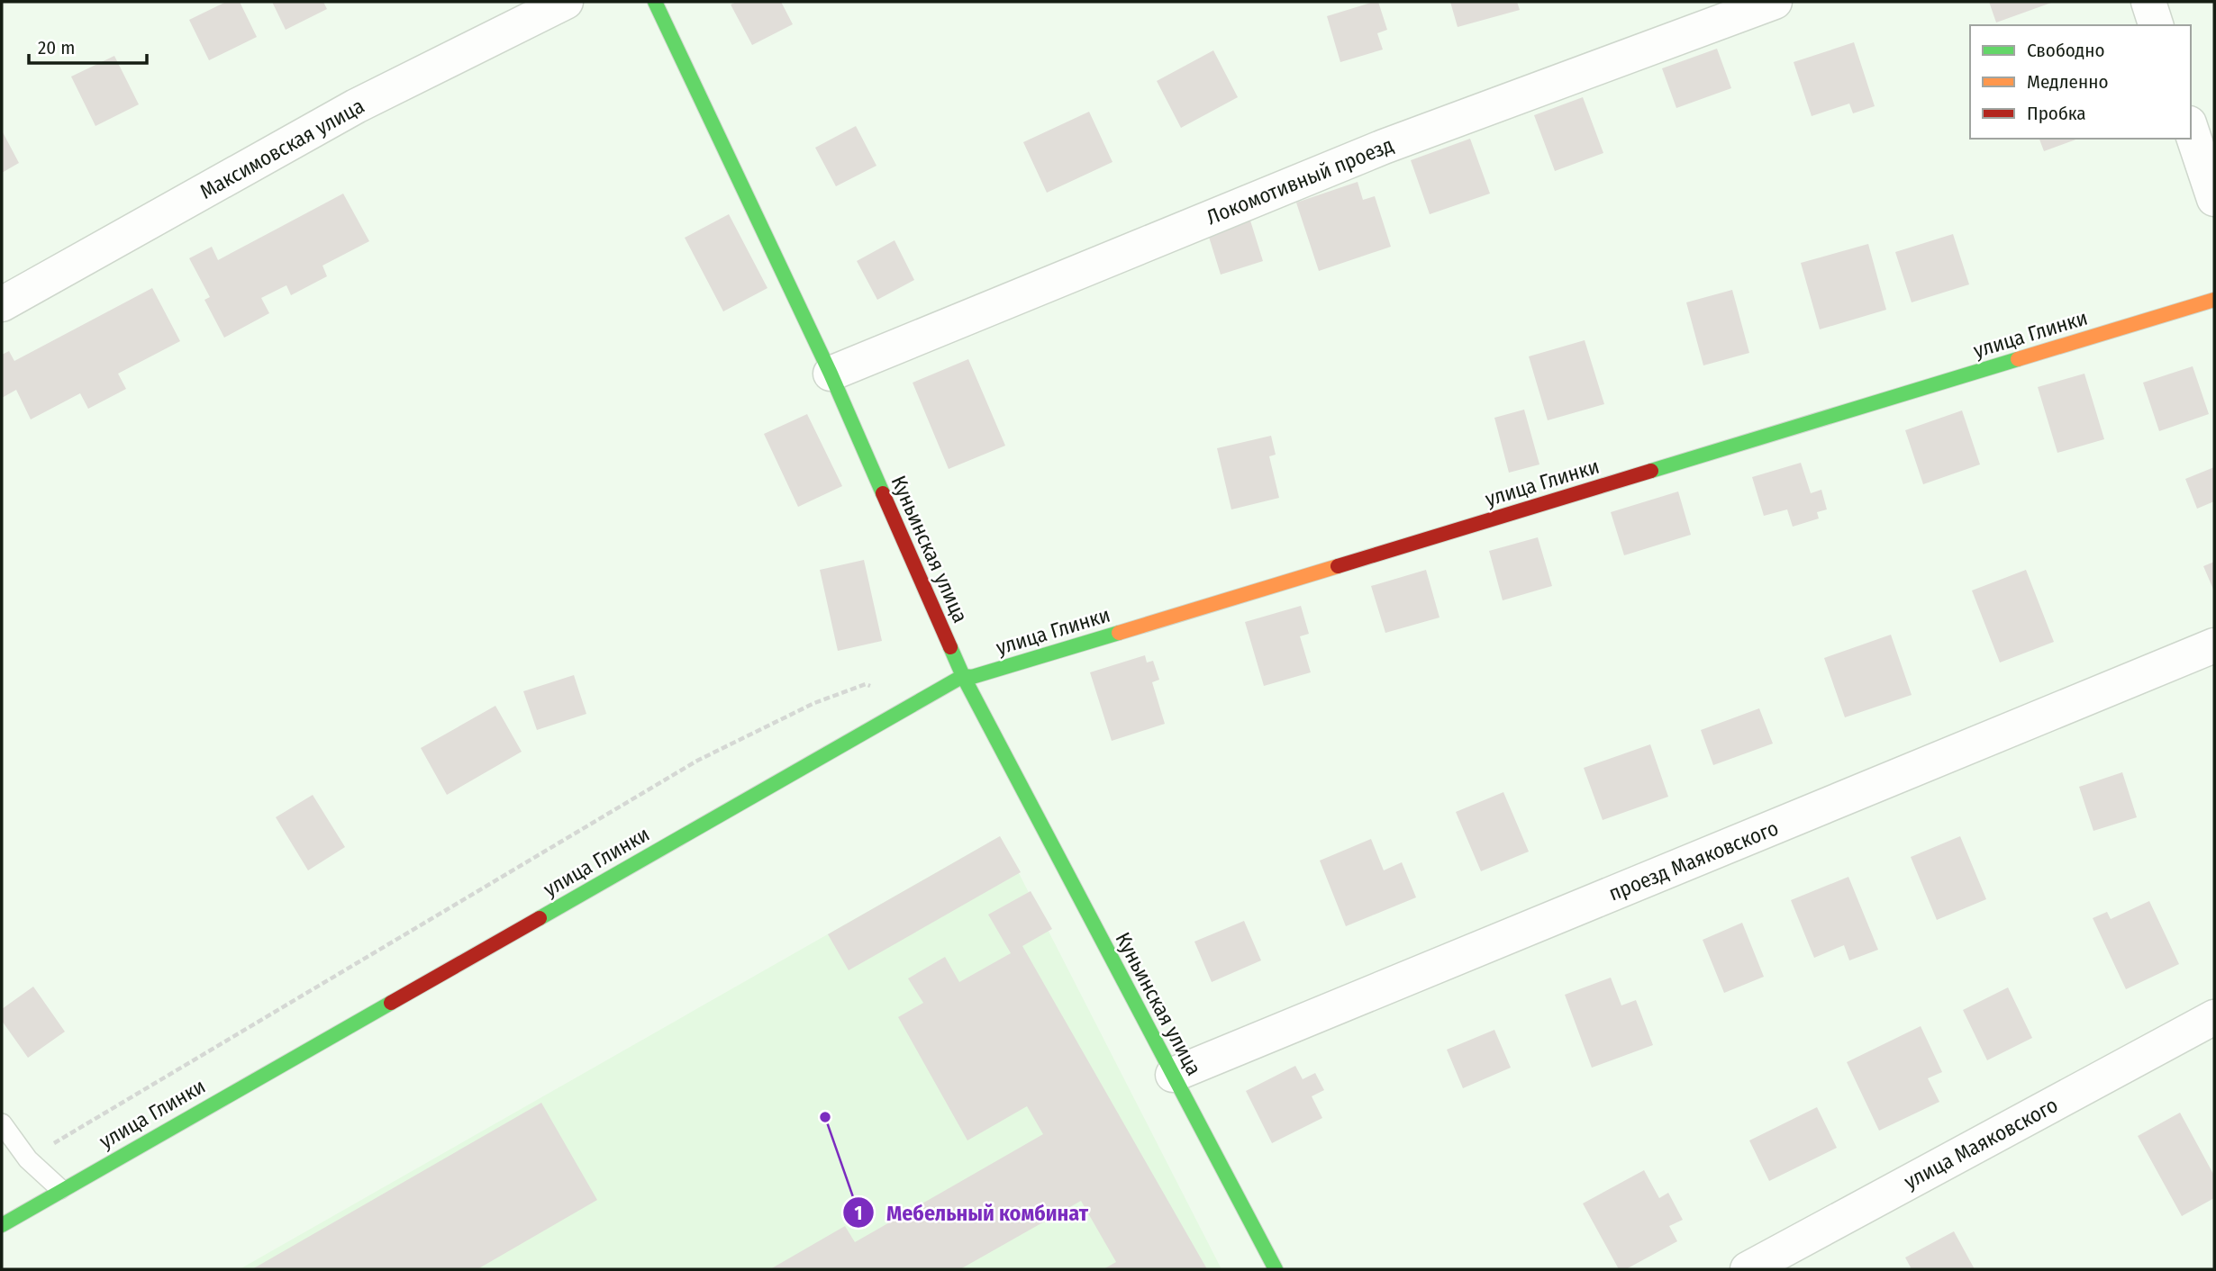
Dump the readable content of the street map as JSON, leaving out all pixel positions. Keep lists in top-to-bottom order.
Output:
{
  "streets": {
    "street": [
      "Максимовская улица",
      "Локомотивный проезд",
      "улица Глинки",
      "Куньинская улица",
      "проезд Маяковского",
      "улица Маяковского"
    ]
  },
  "crossings": [
    ["Локомотивный проезд", "Куньинская улица"],
    ["улица Глинки", "Куньинская улица"],
    ["Куньинская улица", "проезд Маяковского"]
  ],
  "places": ["Мебельный комбинат"],
  "legend": ["Свободно", "Медленно", "Пробка"],
  "scale_bar": "20 m"
}
